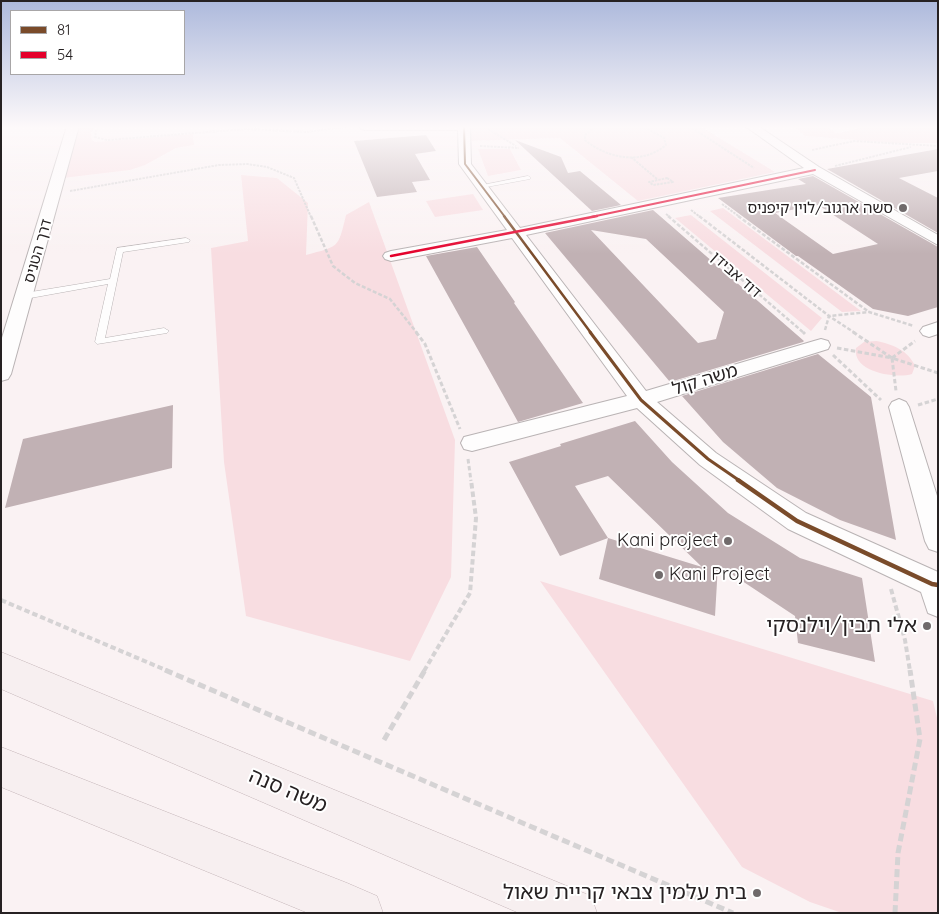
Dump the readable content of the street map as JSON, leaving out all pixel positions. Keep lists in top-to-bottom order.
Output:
{
  "streets": {
    "main road": ["משה סנה"],
    "street": ["דרך הטניס", "משה קול"],
    "path": ["דוד אבידן"]
  },
  "crossings": [
    ["דוד אבידן", "משה קול"]
  ],
  "places": [
    "סשה ארגוב/לוין קיפניס",
    "Kani project",
    "Kani Project",
    "אלי תבין/וילנסקי",
    "בית עלמין צבאי קריית שאול"
  ],
  "lines": ["transit line 81", "transit line 54"],
  "legend": ["81", "54"]
}
